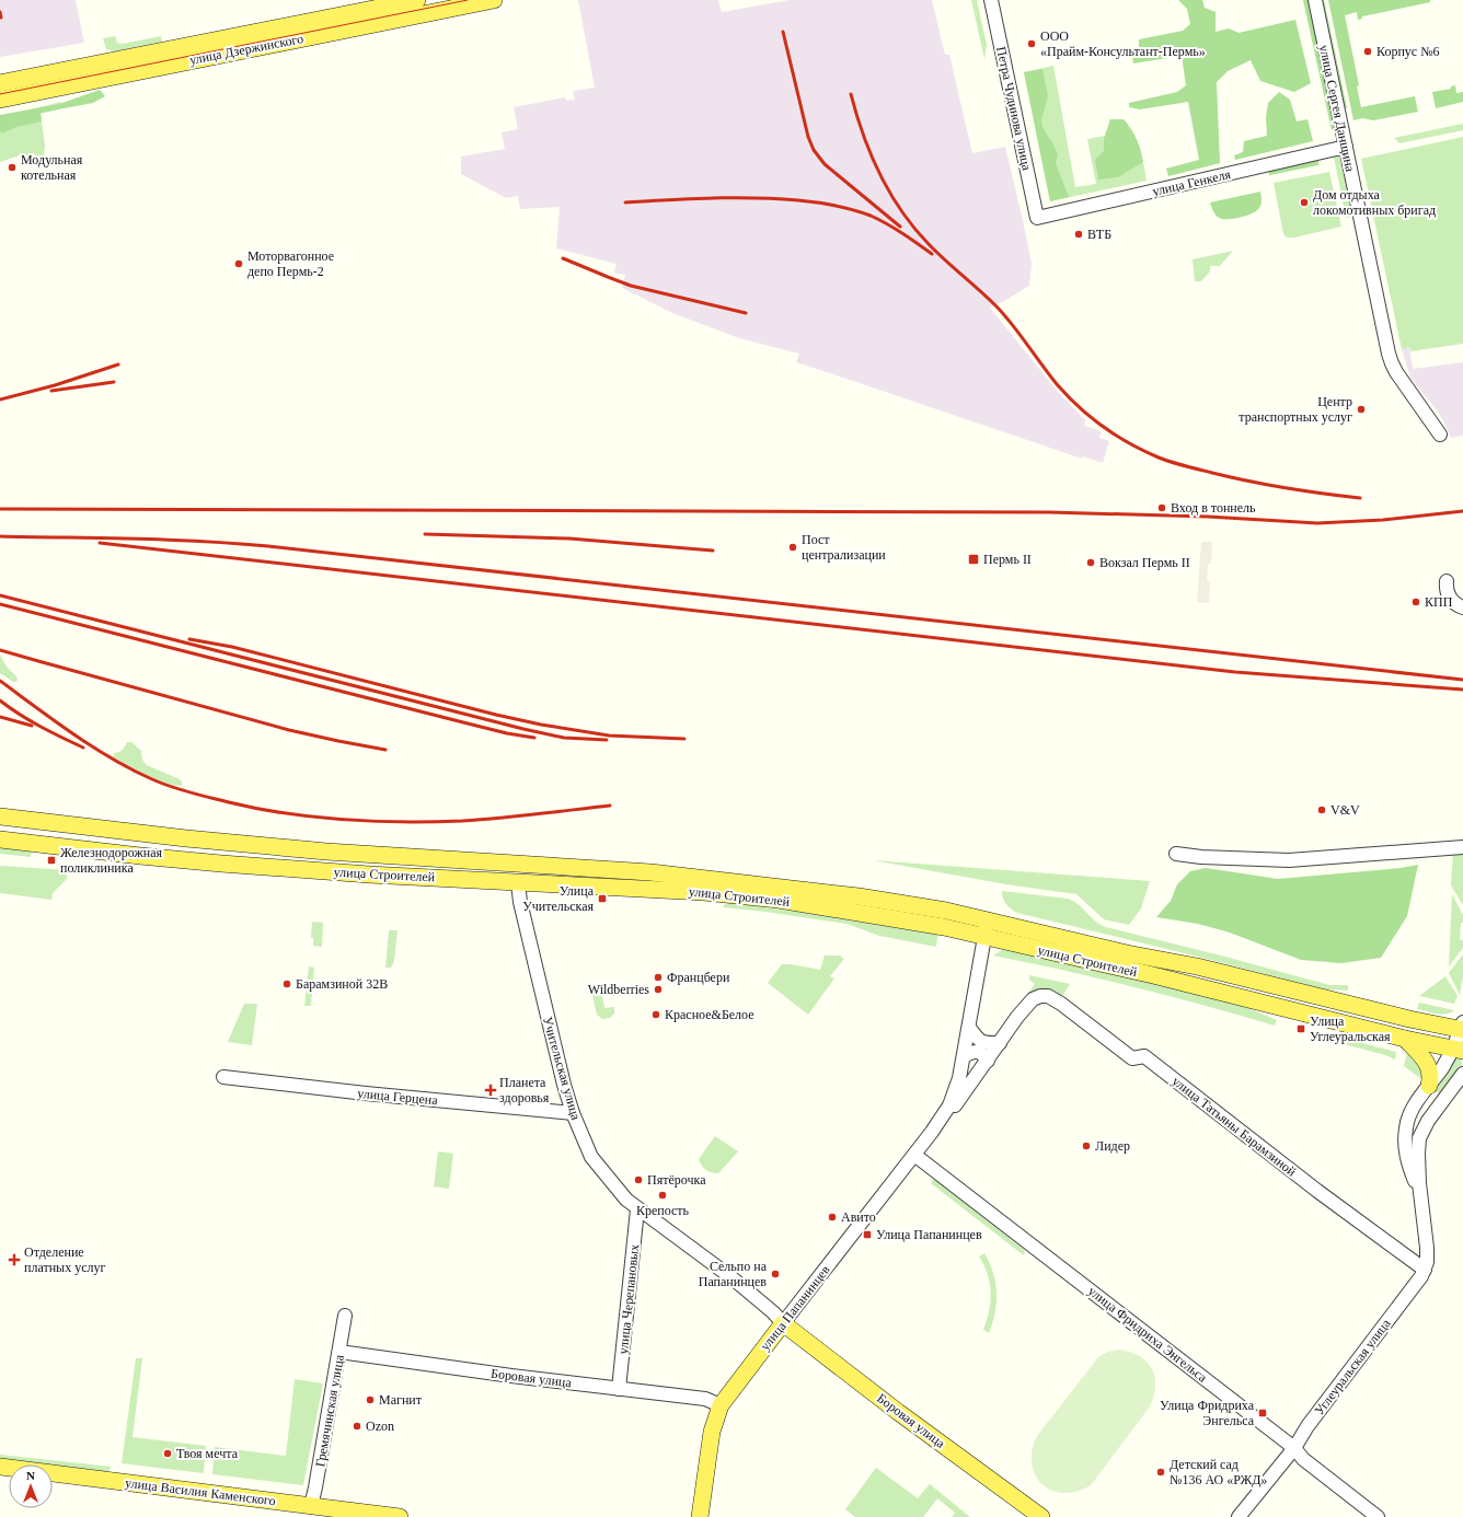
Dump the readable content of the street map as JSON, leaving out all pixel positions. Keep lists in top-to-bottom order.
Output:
{
  "streets": {
    "main road": [
      "улица Дзержинского",
      "улица Строителей",
      "улица Папанинцев",
      "Боровая улица",
      "улица Василия Каменского"
    ],
    "street": [
      "Петра Чудинова улица",
      "улица Сергея Данщина",
      "улица Генкеля",
      "Учительская улица",
      "улица Герцена",
      "улица Татьяны Барамзиной",
      "улица Черепановых",
      "улица Фридриха Энгельса",
      "Углеуральская улица",
      "Гремячинская улица"
    ]
  },
  "crossings": [
    ["Петра Чудинова улица", "улица Генкеля"],
    ["улица Сергея Данщина", "улица Генкеля"],
    ["улица Строителей", "Учительская улица"],
    ["улица Строителей", "улица Папанинцев"],
    ["Учительская улица", "улица Герцена"],
    ["Учительская улица", "улица Черепановых"],
    ["Учительская улица", "улица Папанинцев"],
    ["Учительская улица", "Боровая улица"],
    ["улица Татьяны Барамзиной", "улица Папанинцев"],
    ["улица Татьяны Барамзиной", "Углеуральская улица"],
    ["улица Черепановых", "Боровая улица"],
    ["улица Папанинцев", "улица Фридриха Энгельса"],
    ["улица Папанинцев", "Боровая улица"],
    ["улица Фридриха Энгельса", "Углеуральская улица"],
    ["Боровая улица", "Гремячинская улица"],
    ["Гремячинская улица", "улица Василия Каменского"]
  ],
  "places": {
    "other": [
      "ООО «Прайм-Консультант-Пермь»",
      "Корпус №6",
      "Модульная котельная",
      "Дом отдыха локомотивных бригад",
      "ВТБ",
      "Моторвагонное депо Пермь-2",
      "Центр транспортных услуг",
      "Вход в тоннель",
      "Пост централизации",
      "Вокзал Пермь II",
      "КПП",
      "V&V",
      "Францбери",
      "Барамзиной 32В",
      "Wildberries",
      "Красное&Белое",
      "Лидер",
      "Пятёрочка",
      "Крепость",
      "Авито",
      "Сельпо на Папанинцев",
      "Магнит",
      "Ozon",
      "Твоя мечта",
      "Детский сад №136 АО «РЖД»"
    ],
    "transit": [
      "Пермь II",
      "Железнодорожная поликлиника",
      "Улица Учительская",
      "Улица Углеуральская",
      "Улица Папанинцев",
      "Улица Фридриха Энгельса"
    ],
    "health": ["Планета здоровья", "Отделение платных услуг"]
  },
  "north": "top"
}
